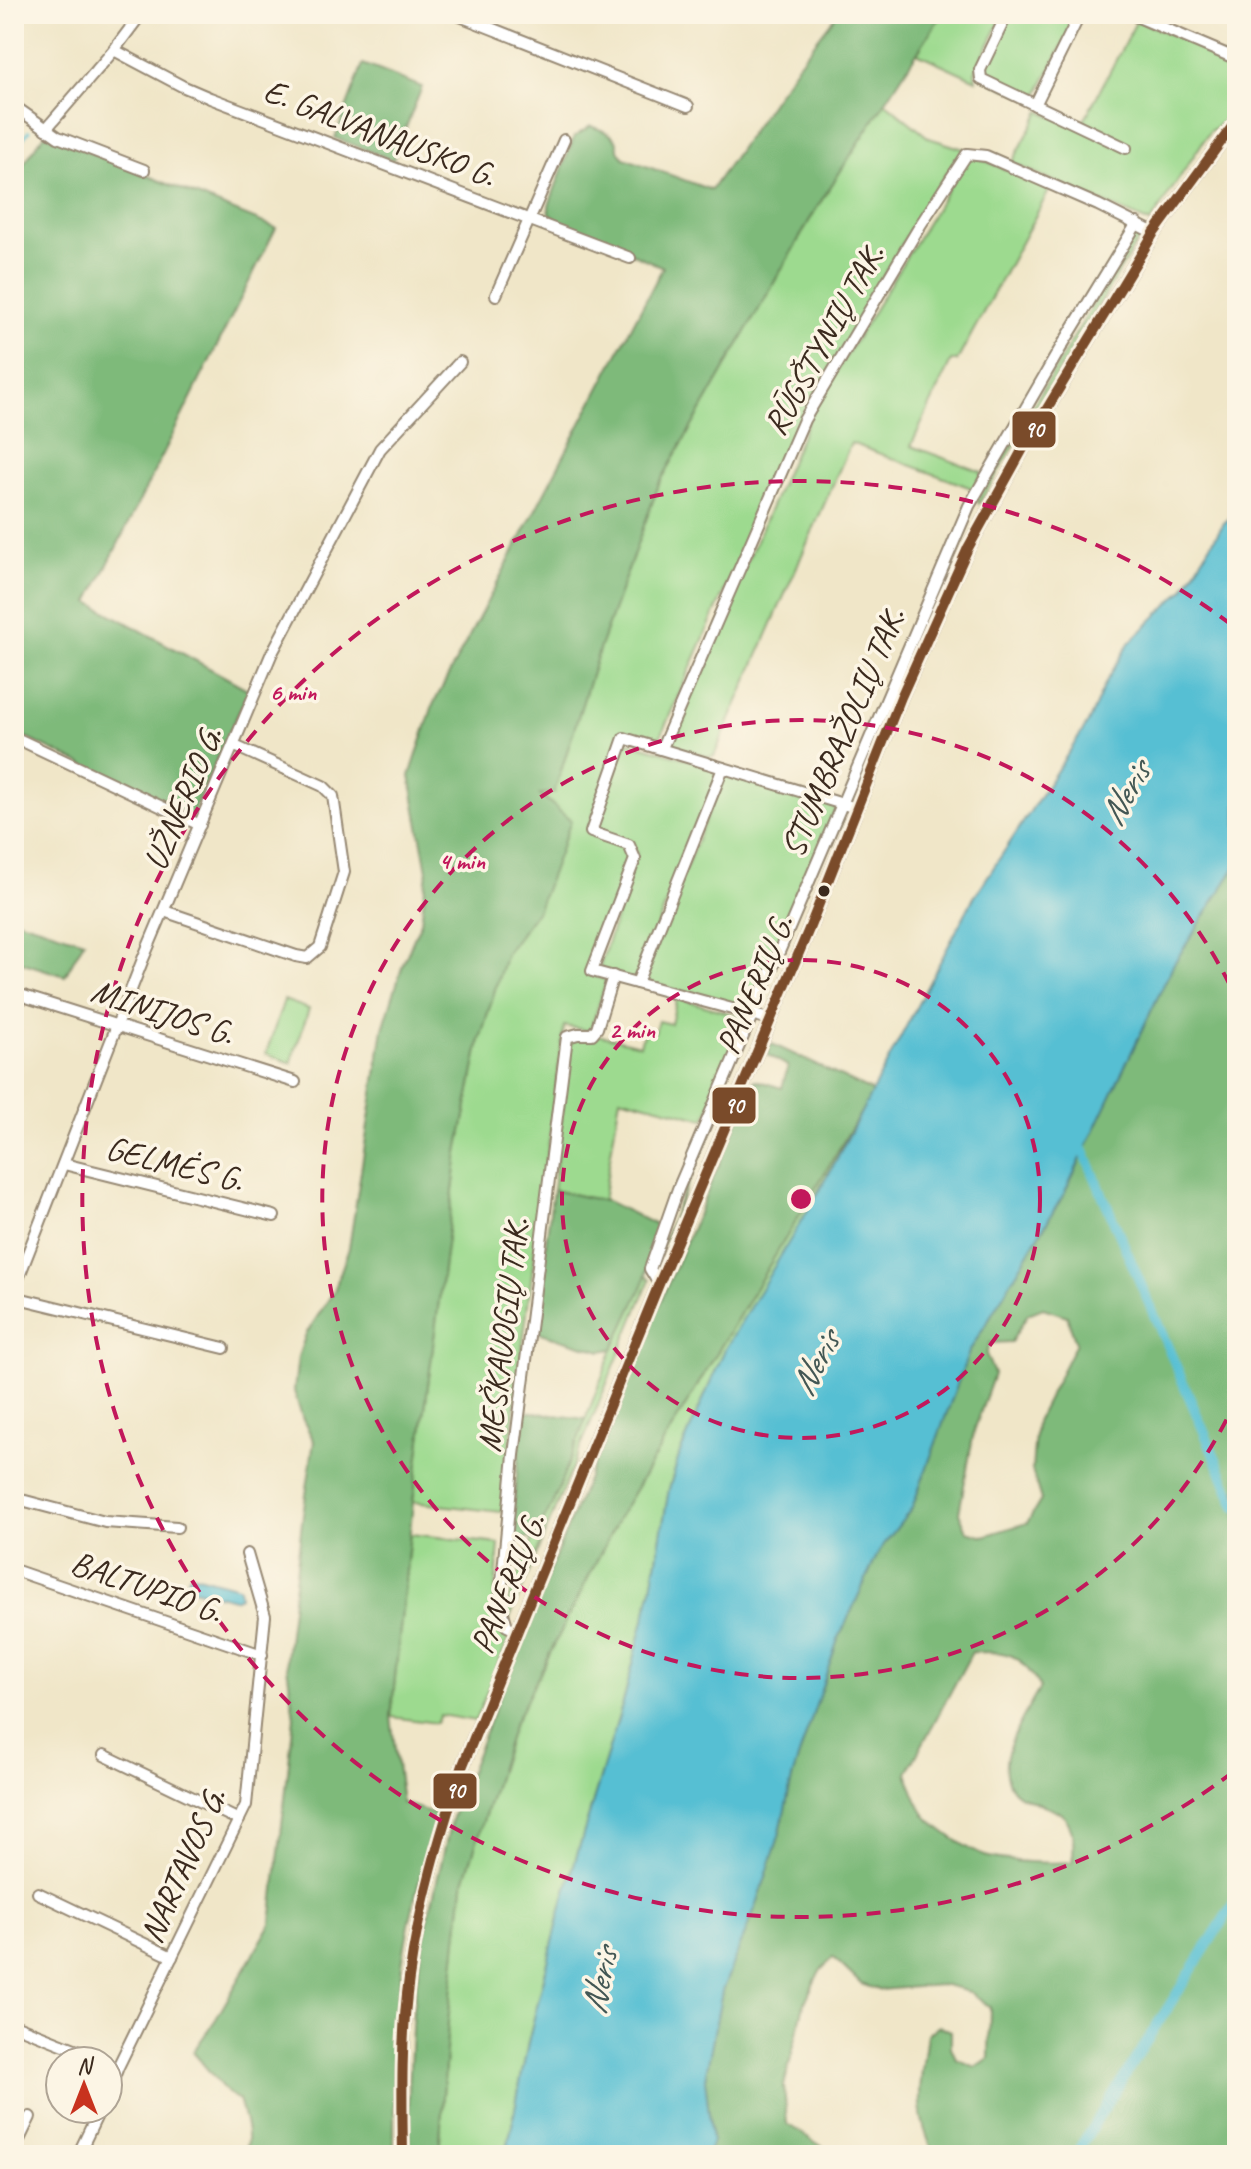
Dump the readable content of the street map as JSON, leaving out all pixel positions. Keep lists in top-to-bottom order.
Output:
{
  "streets": {
    "main road": ["PANERIŲ G."],
    "street": [
      "E. GALVANAUSKO G.",
      "RŪGŠTYNIŲ TAK.",
      "STUMBRAŽOLIŲ TAK.",
      "UŽNERIO G.",
      "MINIJOS G.",
      "GELMĖS G.",
      "MEŠKAUOGIŲ TAK.",
      "BALTUPIO G.",
      "NARTAVOS G."
    ]
  },
  "crossings": [
    ["RŪGŠTYNIŲ TAK.", "STUMBRAŽOLIŲ TAK."],
    ["RŪGŠTYNIŲ TAK.", "PANERIŲ G."],
    ["STUMBRAŽOLIŲ TAK.", "PANERIŲ G."],
    ["UŽNERIO G.", "MINIJOS G."],
    ["UŽNERIO G.", "GELMĖS G."],
    ["PANERIŲ G.", "MEŠKAUOGIŲ TAK."],
    ["BALTUPIO G.", "NARTAVOS G."]
  ],
  "water": ["Neris"],
  "lines": ["transit line 90"],
  "north": "top",
  "rings": ["6 min", "4 min", "2 min"]
}
